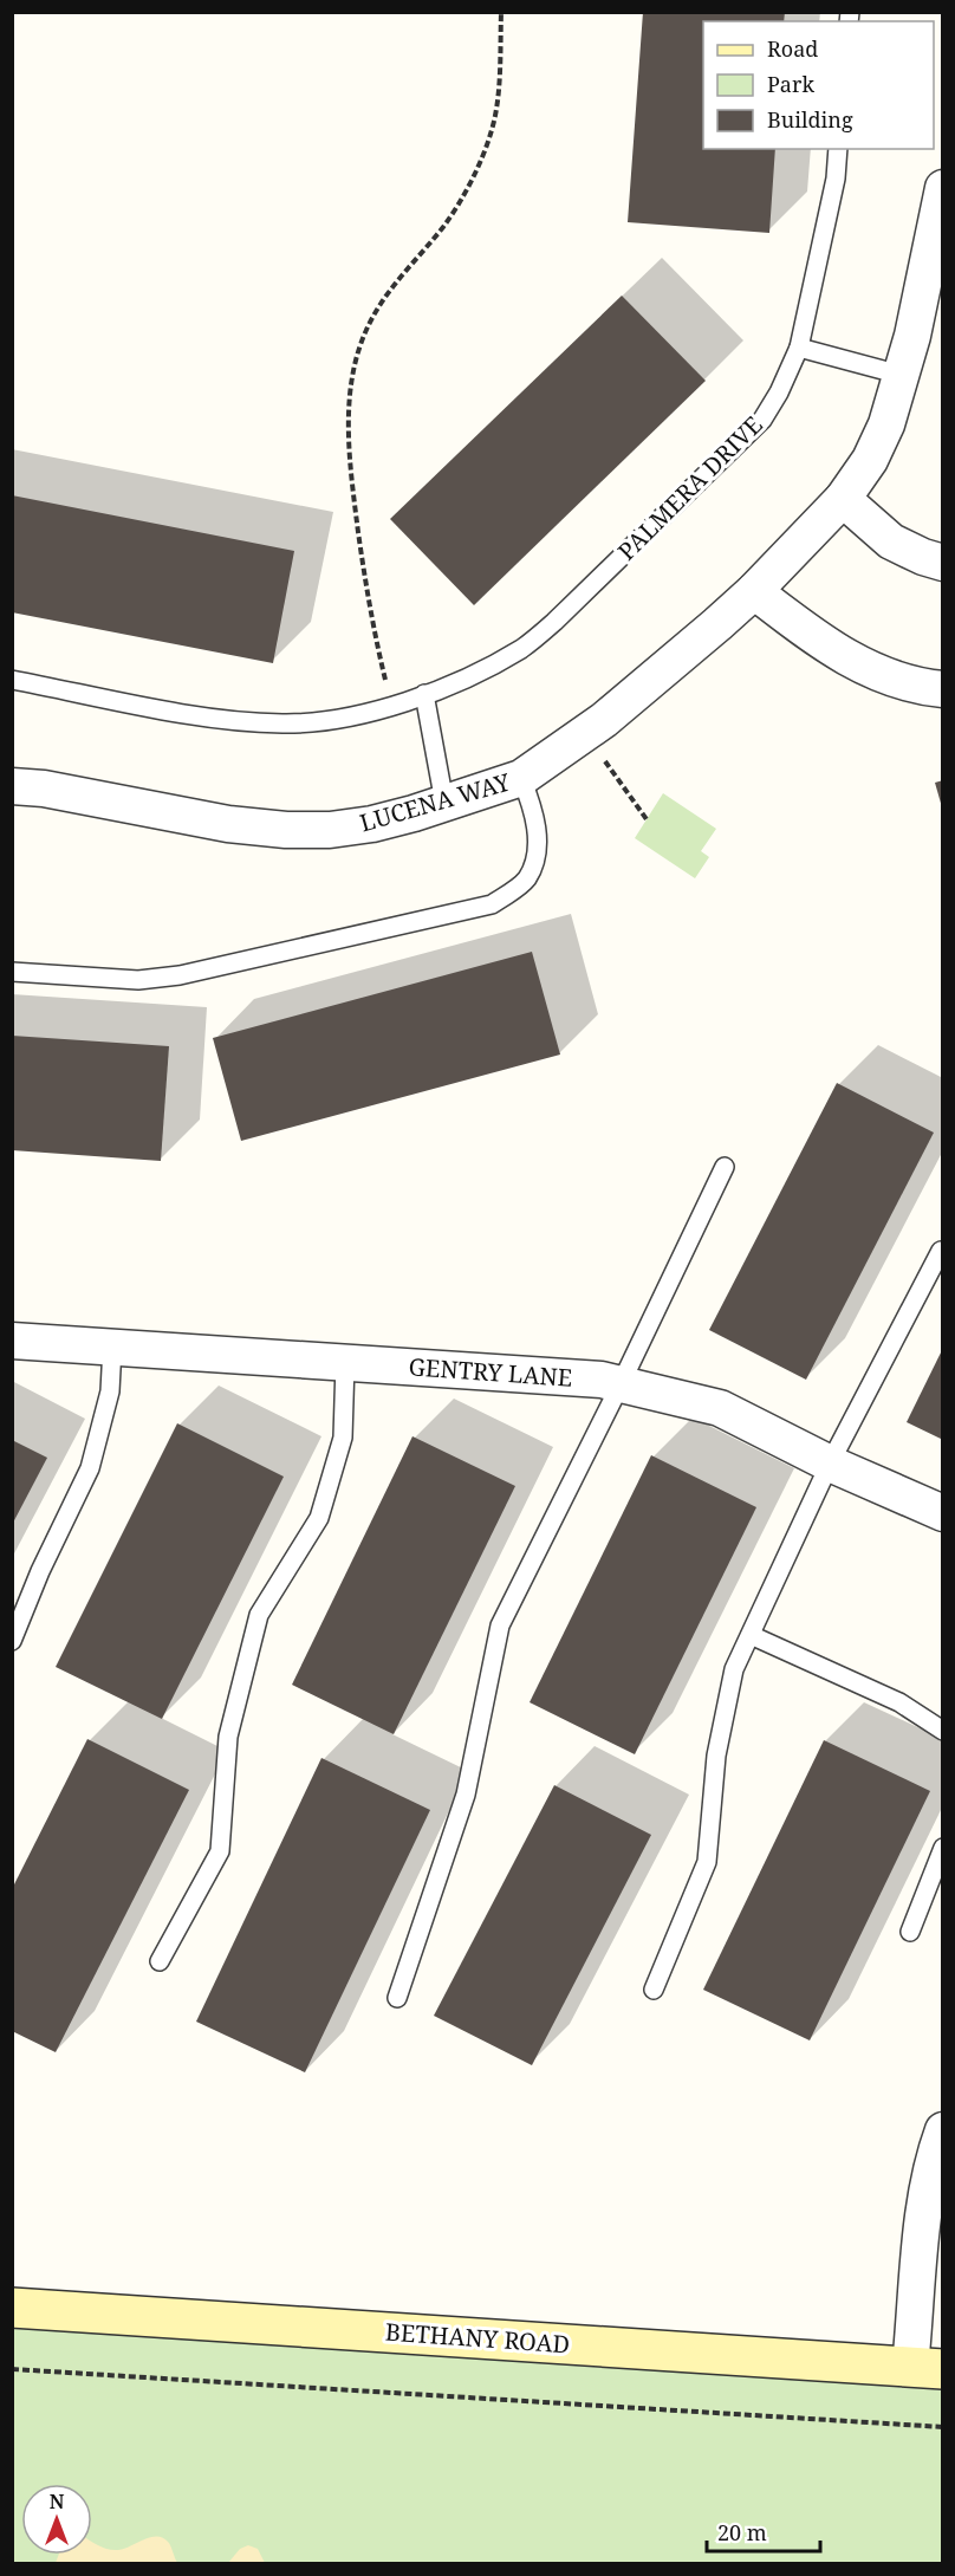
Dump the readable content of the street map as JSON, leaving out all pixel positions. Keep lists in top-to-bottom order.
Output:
{
  "streets": {
    "main road": ["BETHANY ROAD"],
    "street": ["LUCENA WAY", "GENTRY LANE"],
    "lane": ["PALMERA DRIVE"]
  },
  "legend": ["Road", "Park", "Building"],
  "scale_bar": "20 m",
  "north": "top"
}
